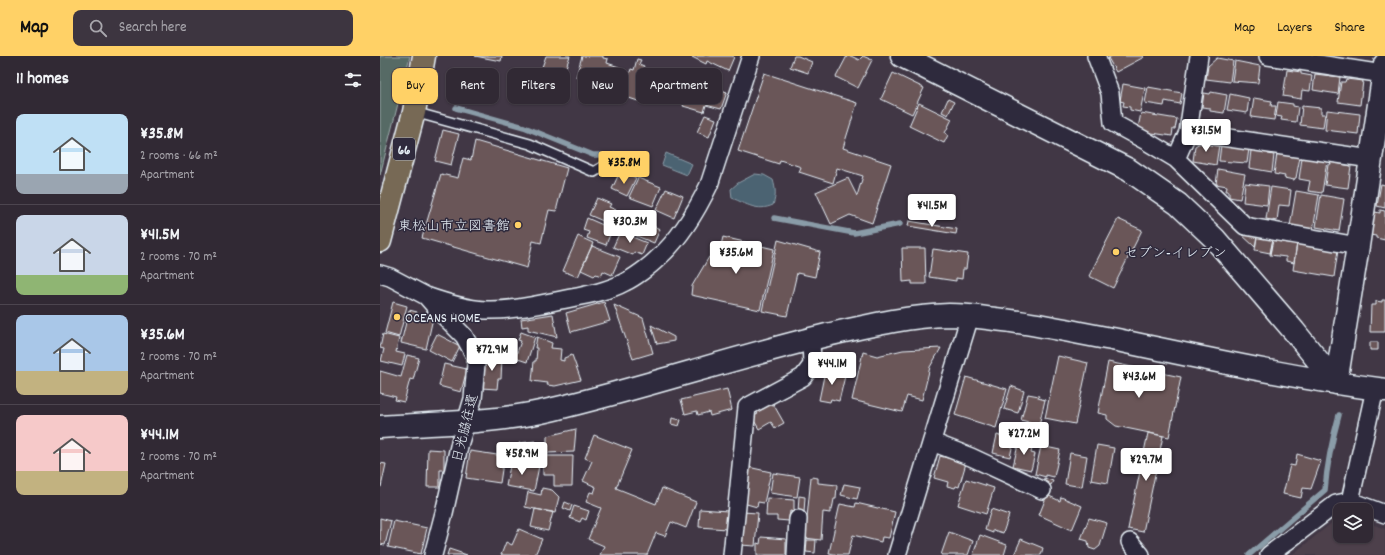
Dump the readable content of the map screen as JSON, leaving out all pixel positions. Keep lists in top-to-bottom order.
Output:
{
  "streets": {
    "main road": ["66"],
    "street": ["日光脇往還"]
  },
  "places": ["東松山市立図書館", "セブン-イレブン", "OCEANS HOME"],
  "page": {
    "header": "Map",
    "search": "Search here",
    "nav": ["Map", "Layers", "Share"],
    "heading": "11 homes",
    "chip": [
      "Buy",
      "Rent",
      "Filters",
      "New",
      "Apartment"
    ],
    "list": [
      {
        "name": "¥35.8M",
        "note": "2 rooms · 66 m² · Apartment"
      },
      {
        "name": "¥41.5M",
        "note": "2 rooms · 70 m² · Apartment"
      },
      {
        "name": "¥35.6M",
        "note": "2 rooms · 70 m² · Apartment"
      },
      {
        "name": "¥44.1M",
        "note": "2 rooms · 70 m² · Apartment"
      }
    ],
    "price": [
      "¥31.5M",
      "¥35.8M",
      "¥41.5M",
      "¥30.3M",
      "¥35.6M",
      "¥72.9M",
      "¥44.1M",
      "¥43.6M",
      "¥27.2M",
      "¥58.9M",
      "¥29.7M"
    ]
  }
}
